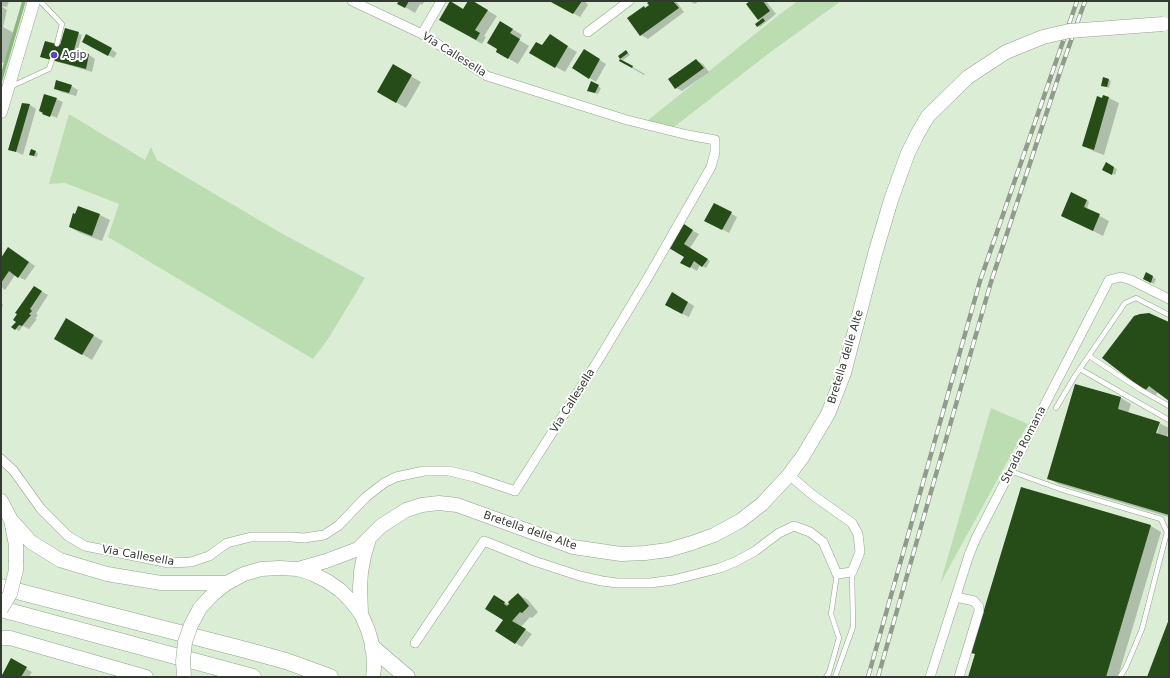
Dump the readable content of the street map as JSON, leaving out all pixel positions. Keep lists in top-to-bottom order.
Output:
{
  "streets": {
    "main road": ["Bretella delle Alte"],
    "street": ["Via Callesella", "Strada Romana"]
  },
  "places": ["Agip"]
}
